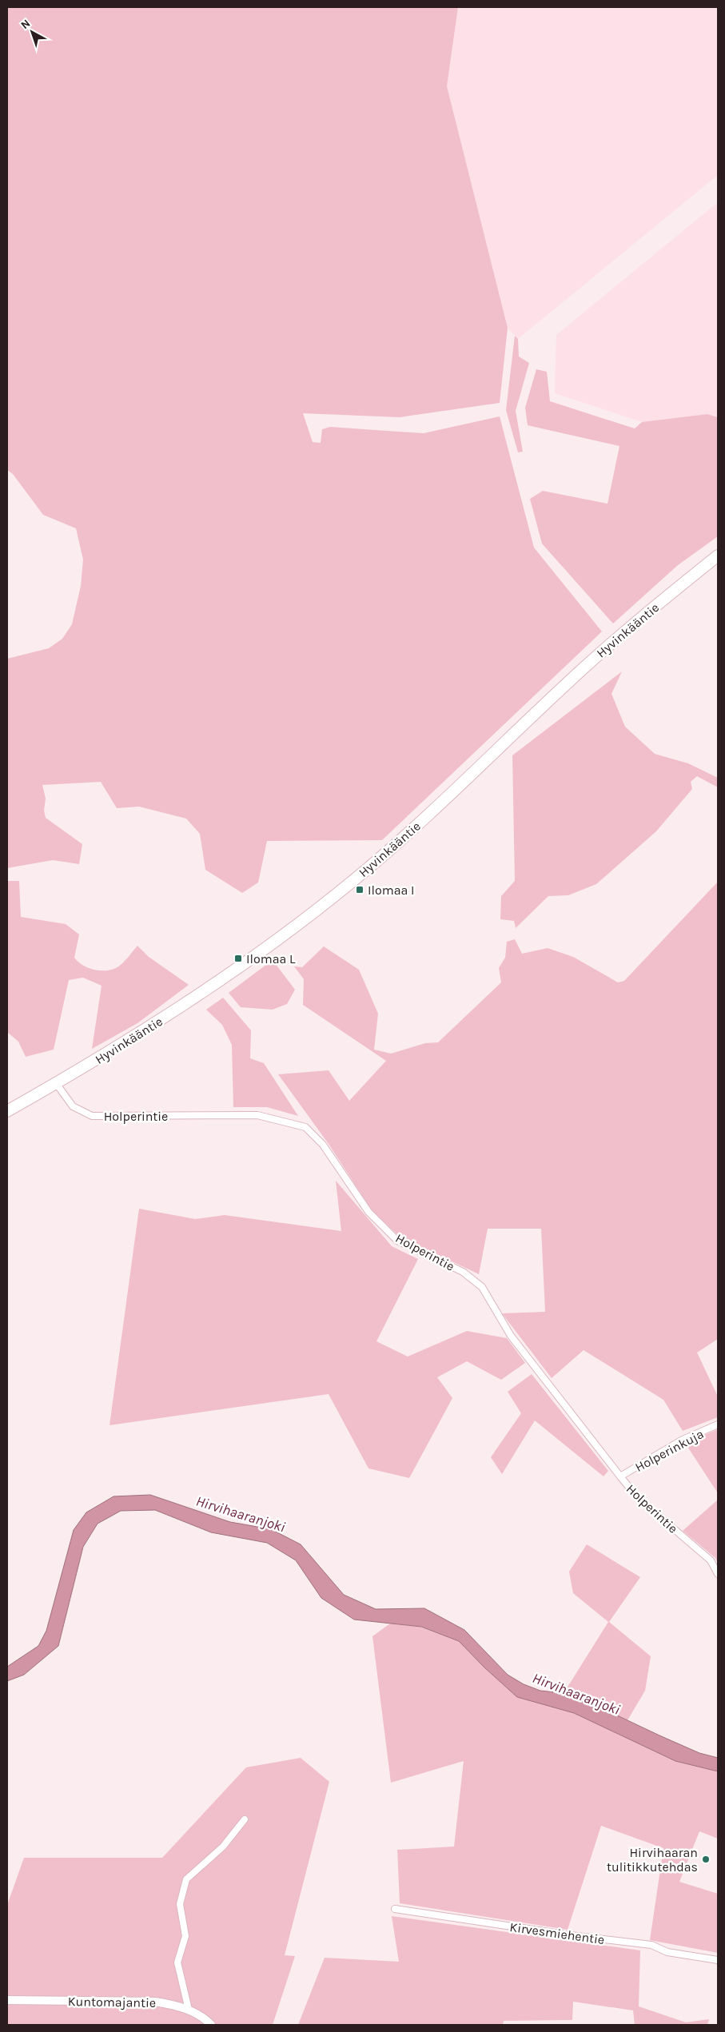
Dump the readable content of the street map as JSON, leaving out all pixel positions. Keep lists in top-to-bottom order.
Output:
{
  "streets": {
    "highway": ["Hyvinkääntie"],
    "street": [
      "Holperintie",
      "Holperinkuja",
      "Kirvesmiehentie",
      "Kuntomajantie"
    ]
  },
  "crossings": [
    ["Hyvinkääntie", "Holperintie"],
    ["Holperintie", "Holperinkuja"]
  ],
  "water": ["Hirvihaaranjoki"],
  "places": {
    "transit": ["Ilomaa I", "Ilomaa L"],
    "other": ["Hirvihaaran tulitikkutehdas"]
  },
  "north": "top left"
}
